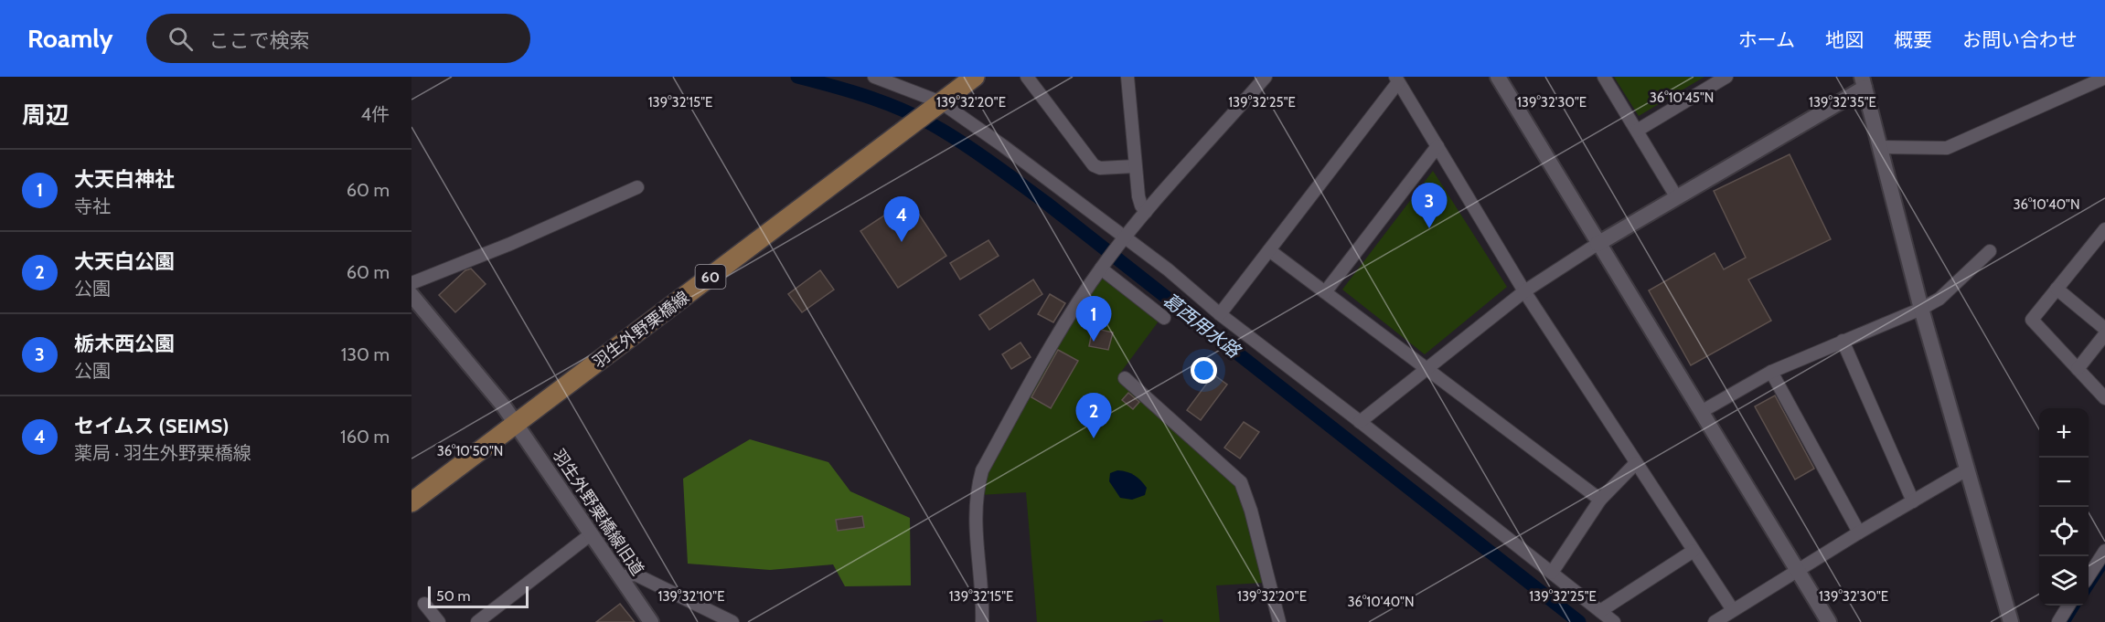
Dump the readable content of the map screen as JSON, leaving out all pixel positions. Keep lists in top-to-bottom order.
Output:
{
  "streets": {
    "main road": ["60", "羽生外野栗橋線"],
    "street": ["羽生外野栗橋線旧道"]
  },
  "crossings": [
    ["羽生外野栗橋線", "羽生外野栗橋線旧道"]
  ],
  "water": ["葛西用水路"],
  "scale_bar": "50 m",
  "page": {
    "header": "Roamly",
    "search": "ここで検索",
    "nav": [
      "ホーム",
      "地図",
      "概要",
      "お問い合わせ"
    ],
    "heading": ["周辺", "4件"],
    "list": [
      {
        "mark": "1",
        "name": "大天白神社",
        "note": "寺社",
        "value": "60 m"
      },
      {
        "mark": "2",
        "name": "大天白公園",
        "note": "公園",
        "value": "60 m"
      },
      {
        "mark": "3",
        "name": "栃木西公園",
        "note": "公園",
        "value": "130 m"
      },
      {
        "mark": "4",
        "name": "セイムス (SEIMS)",
        "note": "薬局 · 羽生外野栗橋線",
        "value": "160 m"
      }
    ],
    "pins": [
      "3",
      "4",
      "1",
      "2"
    ],
    "map_buttons": ["+", "−"],
    "scale": "50 m"
  },
  "coordinates": [
    "36°10'45\"N",
    "139°32'35\"E",
    "139°32'15\"E",
    "139°32'20\"E",
    "139°32'25\"E",
    "139°32'30\"E",
    "36°10'40\"N",
    "36°10'50\"N",
    "139°32'10\"E"
  ]
}
